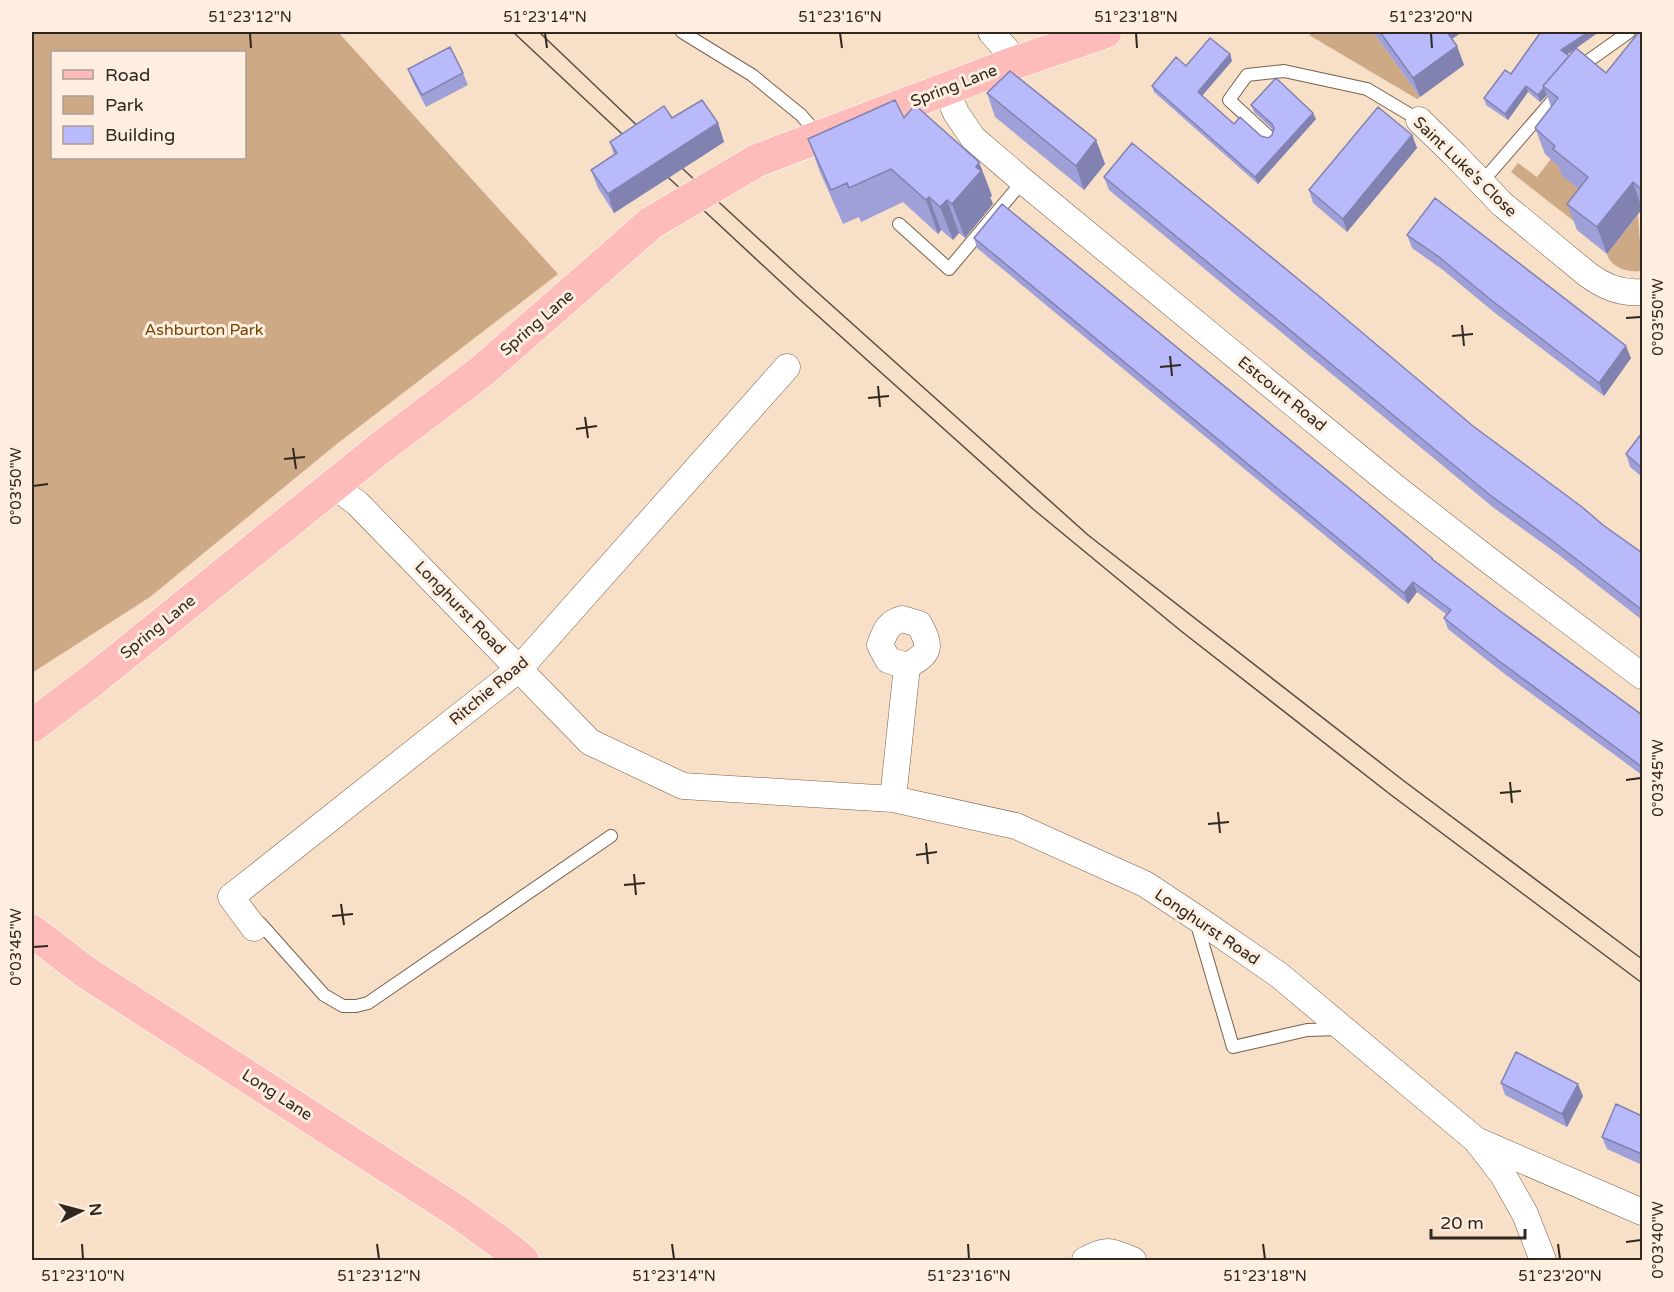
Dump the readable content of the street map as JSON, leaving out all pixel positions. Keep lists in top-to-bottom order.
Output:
{
  "streets": {
    "main road": ["Spring Lane", "Long Lane"],
    "street": [
      "Saint Luke's Close",
      "Estcourt Road",
      "Longhurst Road",
      "Ritchie Road"
    ]
  },
  "crossings": [
    ["Spring Lane", "Estcourt Road"],
    ["Spring Lane", "Longhurst Road"],
    ["Longhurst Road", "Ritchie Road"]
  ],
  "parks": ["Ashburton Park"],
  "legend": ["Road", "Park", "Building"],
  "scale_bar": "20 m",
  "north": "right",
  "coordinates": [
    "51°23'12\"N",
    "51°23'14\"N",
    "51°23'16\"N",
    "51°23'18\"N",
    "51°23'20\"N",
    "0°03'50\"W",
    "0°03'45\"W",
    "0°03'40\"W",
    "51°23'10\"N"
  ]
}
